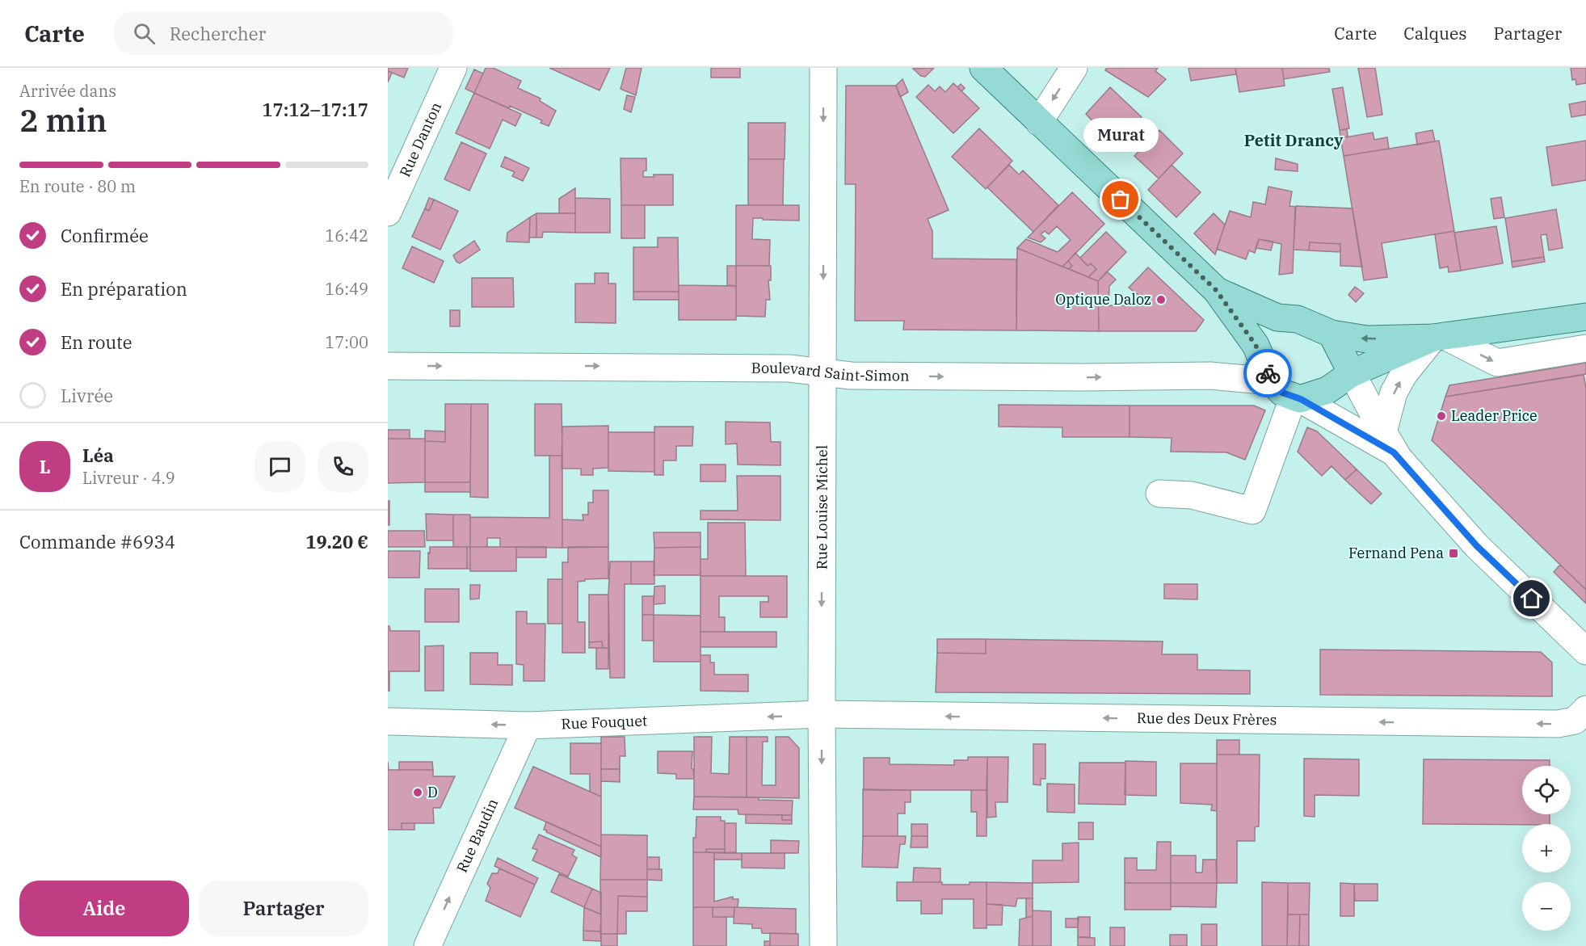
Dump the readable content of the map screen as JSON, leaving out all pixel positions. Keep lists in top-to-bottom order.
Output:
{
  "streets": {
    "street": [
      "Rue Danton",
      "Boulevard Saint-Simon",
      "Rue Louise Michel",
      "Rue des Deux Frères",
      "Rue Fouquet",
      "Rue Baudin"
    ]
  },
  "crossings": [
    ["Boulevard Saint-Simon", "Rue Louise Michel"],
    ["Rue Louise Michel", "Rue des Deux Frères"],
    ["Rue Louise Michel", "Rue Fouquet"],
    ["Rue des Deux Frères", "Rue Fouquet"],
    ["Rue Fouquet", "Rue Baudin"]
  ],
  "one_way": [
    "Boulevard Saint-Simon",
    "Rue Louise Michel",
    "Rue des Deux Frères",
    "Rue Fouquet",
    "Rue Baudin"
  ],
  "districts": ["Petit Drancy"],
  "places": {
    "other": [
      "Murat",
      "Optique Daloz",
      "Leader Price",
      "D"
    ],
    "transit": ["Fernand Pena"]
  },
  "page": {
    "header": "Carte",
    "search": "Rechercher",
    "nav": ["Carte", "Calques", "Partager"],
    "heading": ["2 min", "Arrivée dans", "17:12–17:17"],
    "panel": [
      "Léa",
      "Livreur · 4.9",
      "Commande #6934",
      "19.20 €"
    ],
    "bubble": "Murat",
    "bar": "En route · 80 m",
    "list": [
      ["Confirmée", "16:42"],
      ["En préparation", "16:49"],
      ["En route", "17:00"],
      "Livrée"
    ],
    "round": "L",
    "map_buttons": ["+", "−"],
    "buttons": ["Aide", "Partager"]
  }
}
